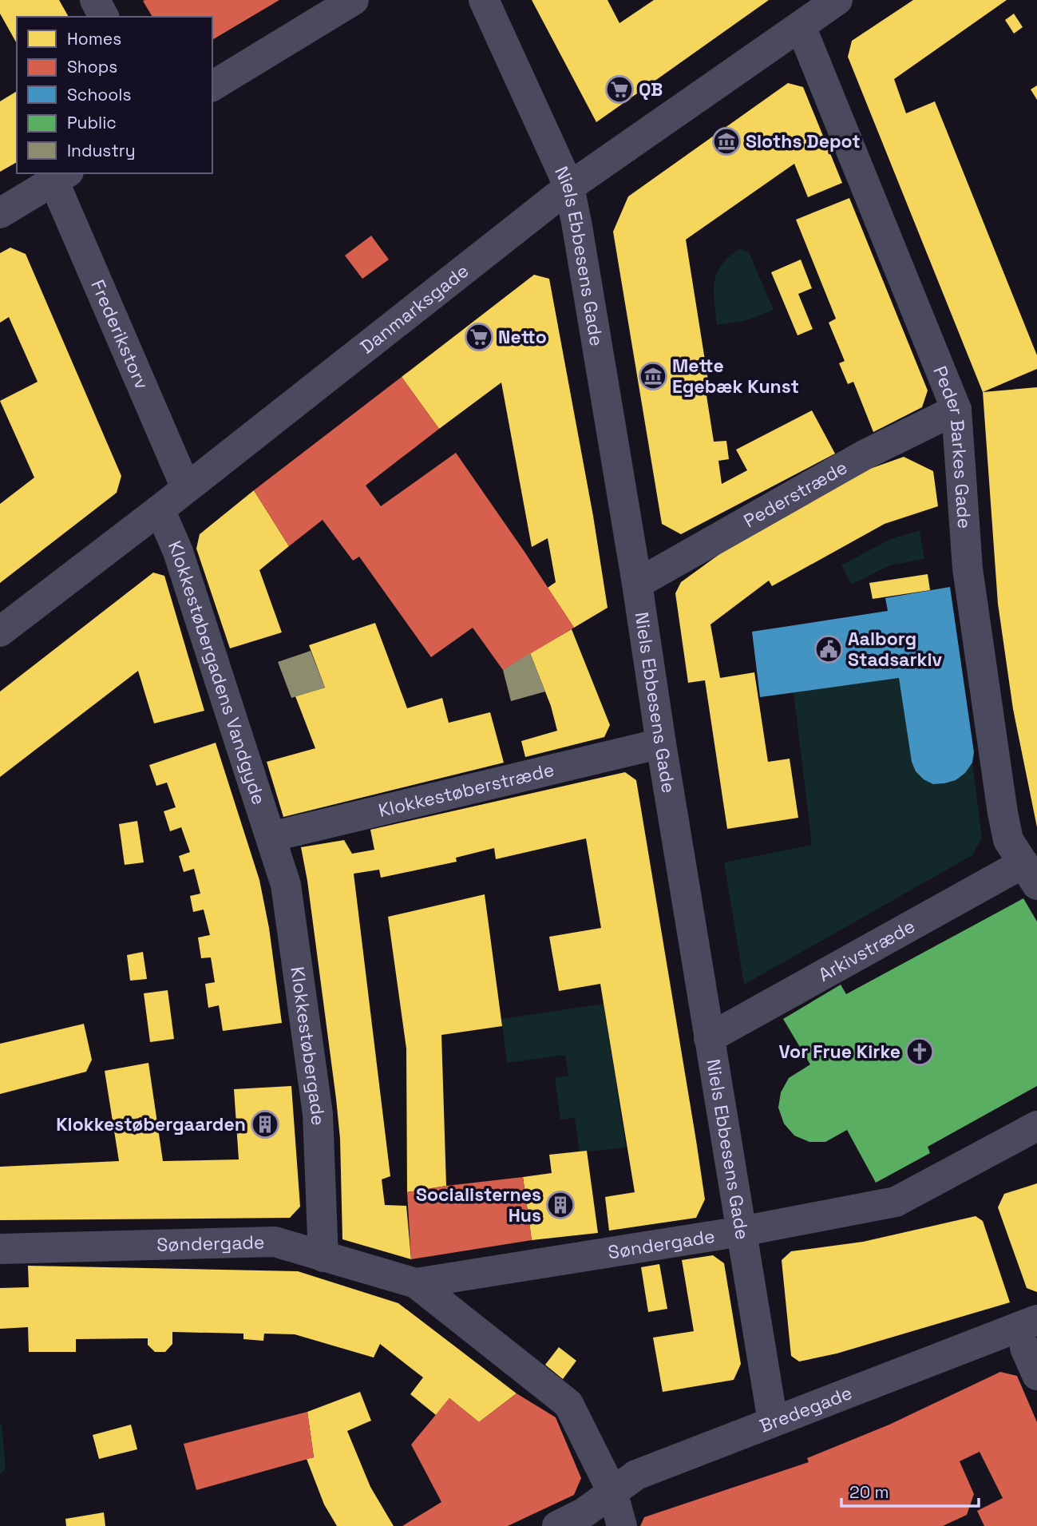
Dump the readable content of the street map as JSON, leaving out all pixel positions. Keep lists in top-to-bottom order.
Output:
{
  "streets": {
    "street": [
      "Niels Ebbesens Gade",
      "Danmarksgade",
      "Frederikstorv",
      "Peder Barkes Gade",
      "Pederstræde",
      "Klokkestøbergadens Vandgyde",
      "Klokkestøberstræde",
      "Arkivstræde",
      "Klokkestøbergade",
      "Søndergade",
      "Bredegade"
    ]
  },
  "crossings": [
    ["Niels Ebbesens Gade", "Danmarksgade"],
    ["Niels Ebbesens Gade", "Pederstræde"],
    ["Niels Ebbesens Gade", "Klokkestøberstræde"],
    ["Niels Ebbesens Gade", "Arkivstræde"],
    ["Niels Ebbesens Gade", "Søndergade"],
    ["Niels Ebbesens Gade", "Bredegade"],
    ["Danmarksgade", "Frederikstorv"],
    ["Danmarksgade", "Peder Barkes Gade"],
    ["Danmarksgade", "Klokkestøbergadens Vandgyde"],
    ["Peder Barkes Gade", "Pederstræde"],
    ["Peder Barkes Gade", "Arkivstræde"],
    ["Klokkestøbergadens Vandgyde", "Klokkestøberstræde"],
    ["Klokkestøbergadens Vandgyde", "Klokkestøbergade"],
    ["Klokkestøberstræde", "Klokkestøbergade"],
    ["Klokkestøbergade", "Søndergade"],
    ["Søndergade", "Bredegade"]
  ],
  "places": {
    "supermarket": ["QB", "Netto"],
    "museum": ["Sloths Depot", "Mette Egebæk Kunst"],
    "public building": ["Aalborg Stadsarkiv"],
    "church": ["Vor Frue Kirke"],
    "building": ["Klokkestøbergaarden", "Socialisternes Hus"]
  },
  "legend": [
    "Homes",
    "Shops",
    "Schools",
    "Public",
    "Industry"
  ],
  "scale_bar": "20 m"
}
